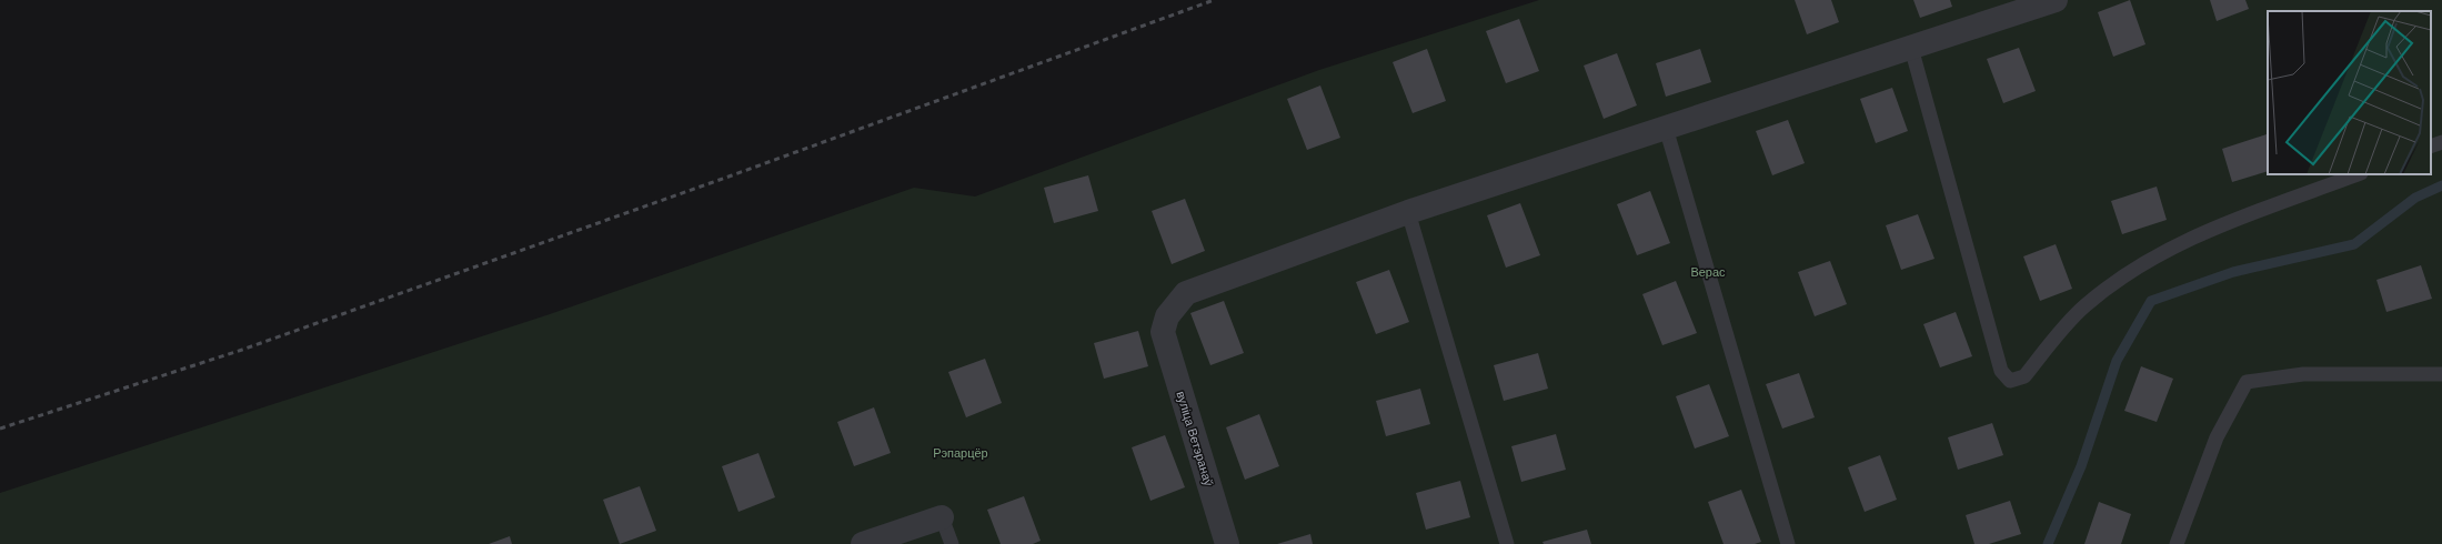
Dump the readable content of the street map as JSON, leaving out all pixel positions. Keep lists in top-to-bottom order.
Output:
{
  "streets": {
    "street": ["вуліца Ветэранаў"]
  },
  "parks": ["Верас", "Рэпарцёр"]
}
